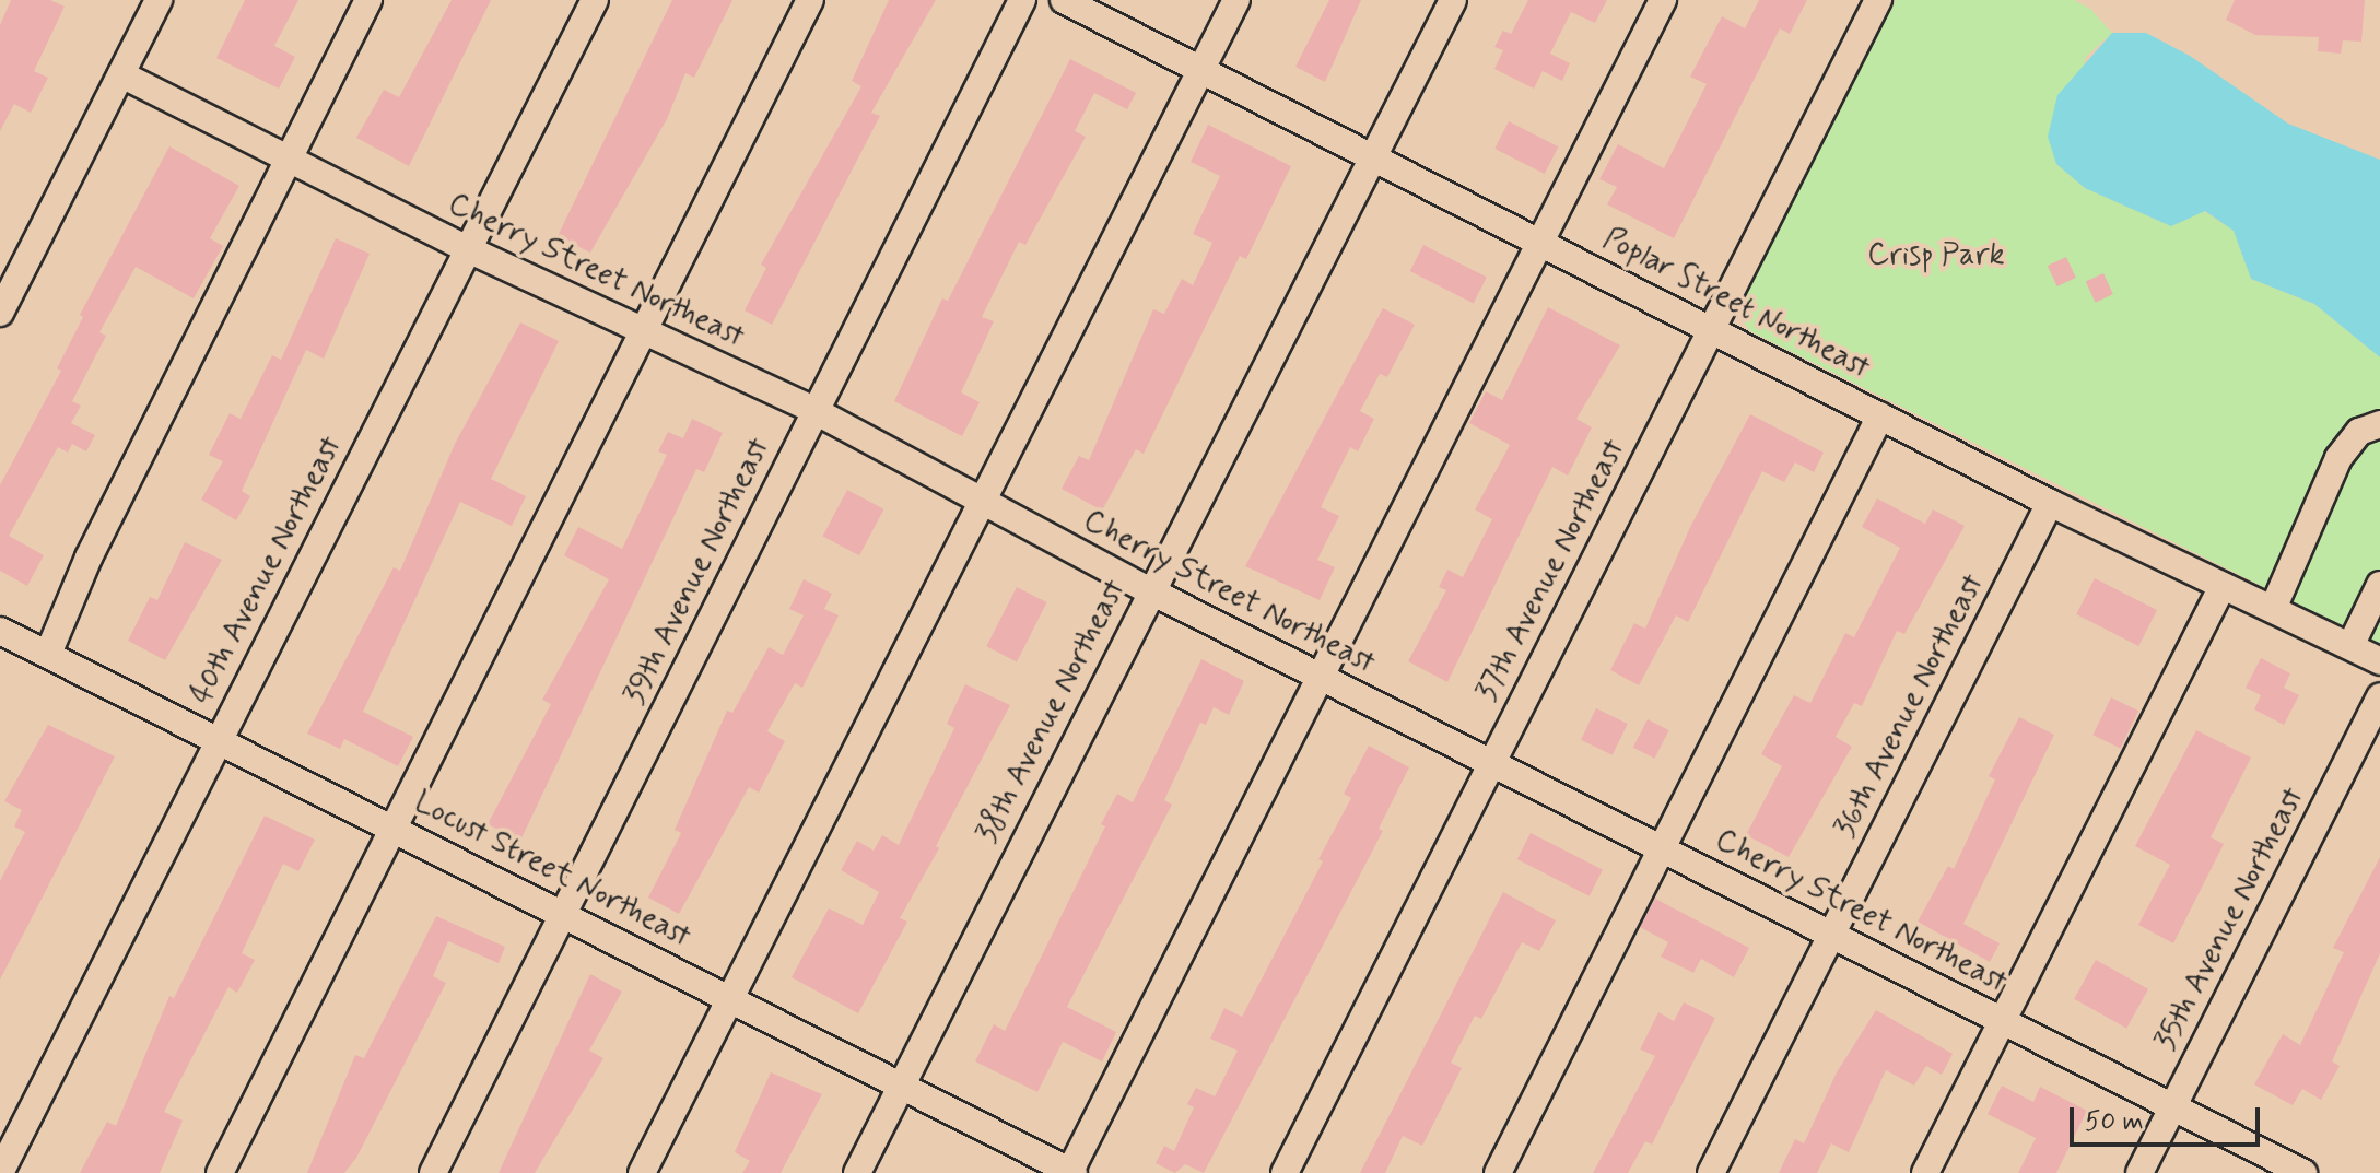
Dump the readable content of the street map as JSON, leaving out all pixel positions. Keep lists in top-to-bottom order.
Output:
{
  "streets": {
    "street": [
      "Cherry Street Northeast",
      "Poplar Street Northeast",
      "40th Avenue Northeast",
      "37th Avenue Northeast",
      "39th Avenue Northeast",
      "36th Avenue Northeast",
      "38th Avenue Northeast",
      "Locust Street Northeast",
      "35th Avenue Northeast"
    ]
  },
  "crossings": [
    ["Cherry Street Northeast", "40th Avenue Northeast"],
    ["Cherry Street Northeast", "37th Avenue Northeast"],
    ["Cherry Street Northeast", "39th Avenue Northeast"],
    ["Cherry Street Northeast", "36th Avenue Northeast"],
    ["Cherry Street Northeast", "38th Avenue Northeast"],
    ["Cherry Street Northeast", "35th Avenue Northeast"],
    ["Poplar Street Northeast", "37th Avenue Northeast"],
    ["Poplar Street Northeast", "36th Avenue Northeast"],
    ["Poplar Street Northeast", "38th Avenue Northeast"],
    ["40th Avenue Northeast", "Locust Street Northeast"],
    ["39th Avenue Northeast", "Locust Street Northeast"],
    ["38th Avenue Northeast", "Locust Street Northeast"]
  ],
  "parks": ["Crisp Park"],
  "scale_bar": "50 m"
}
